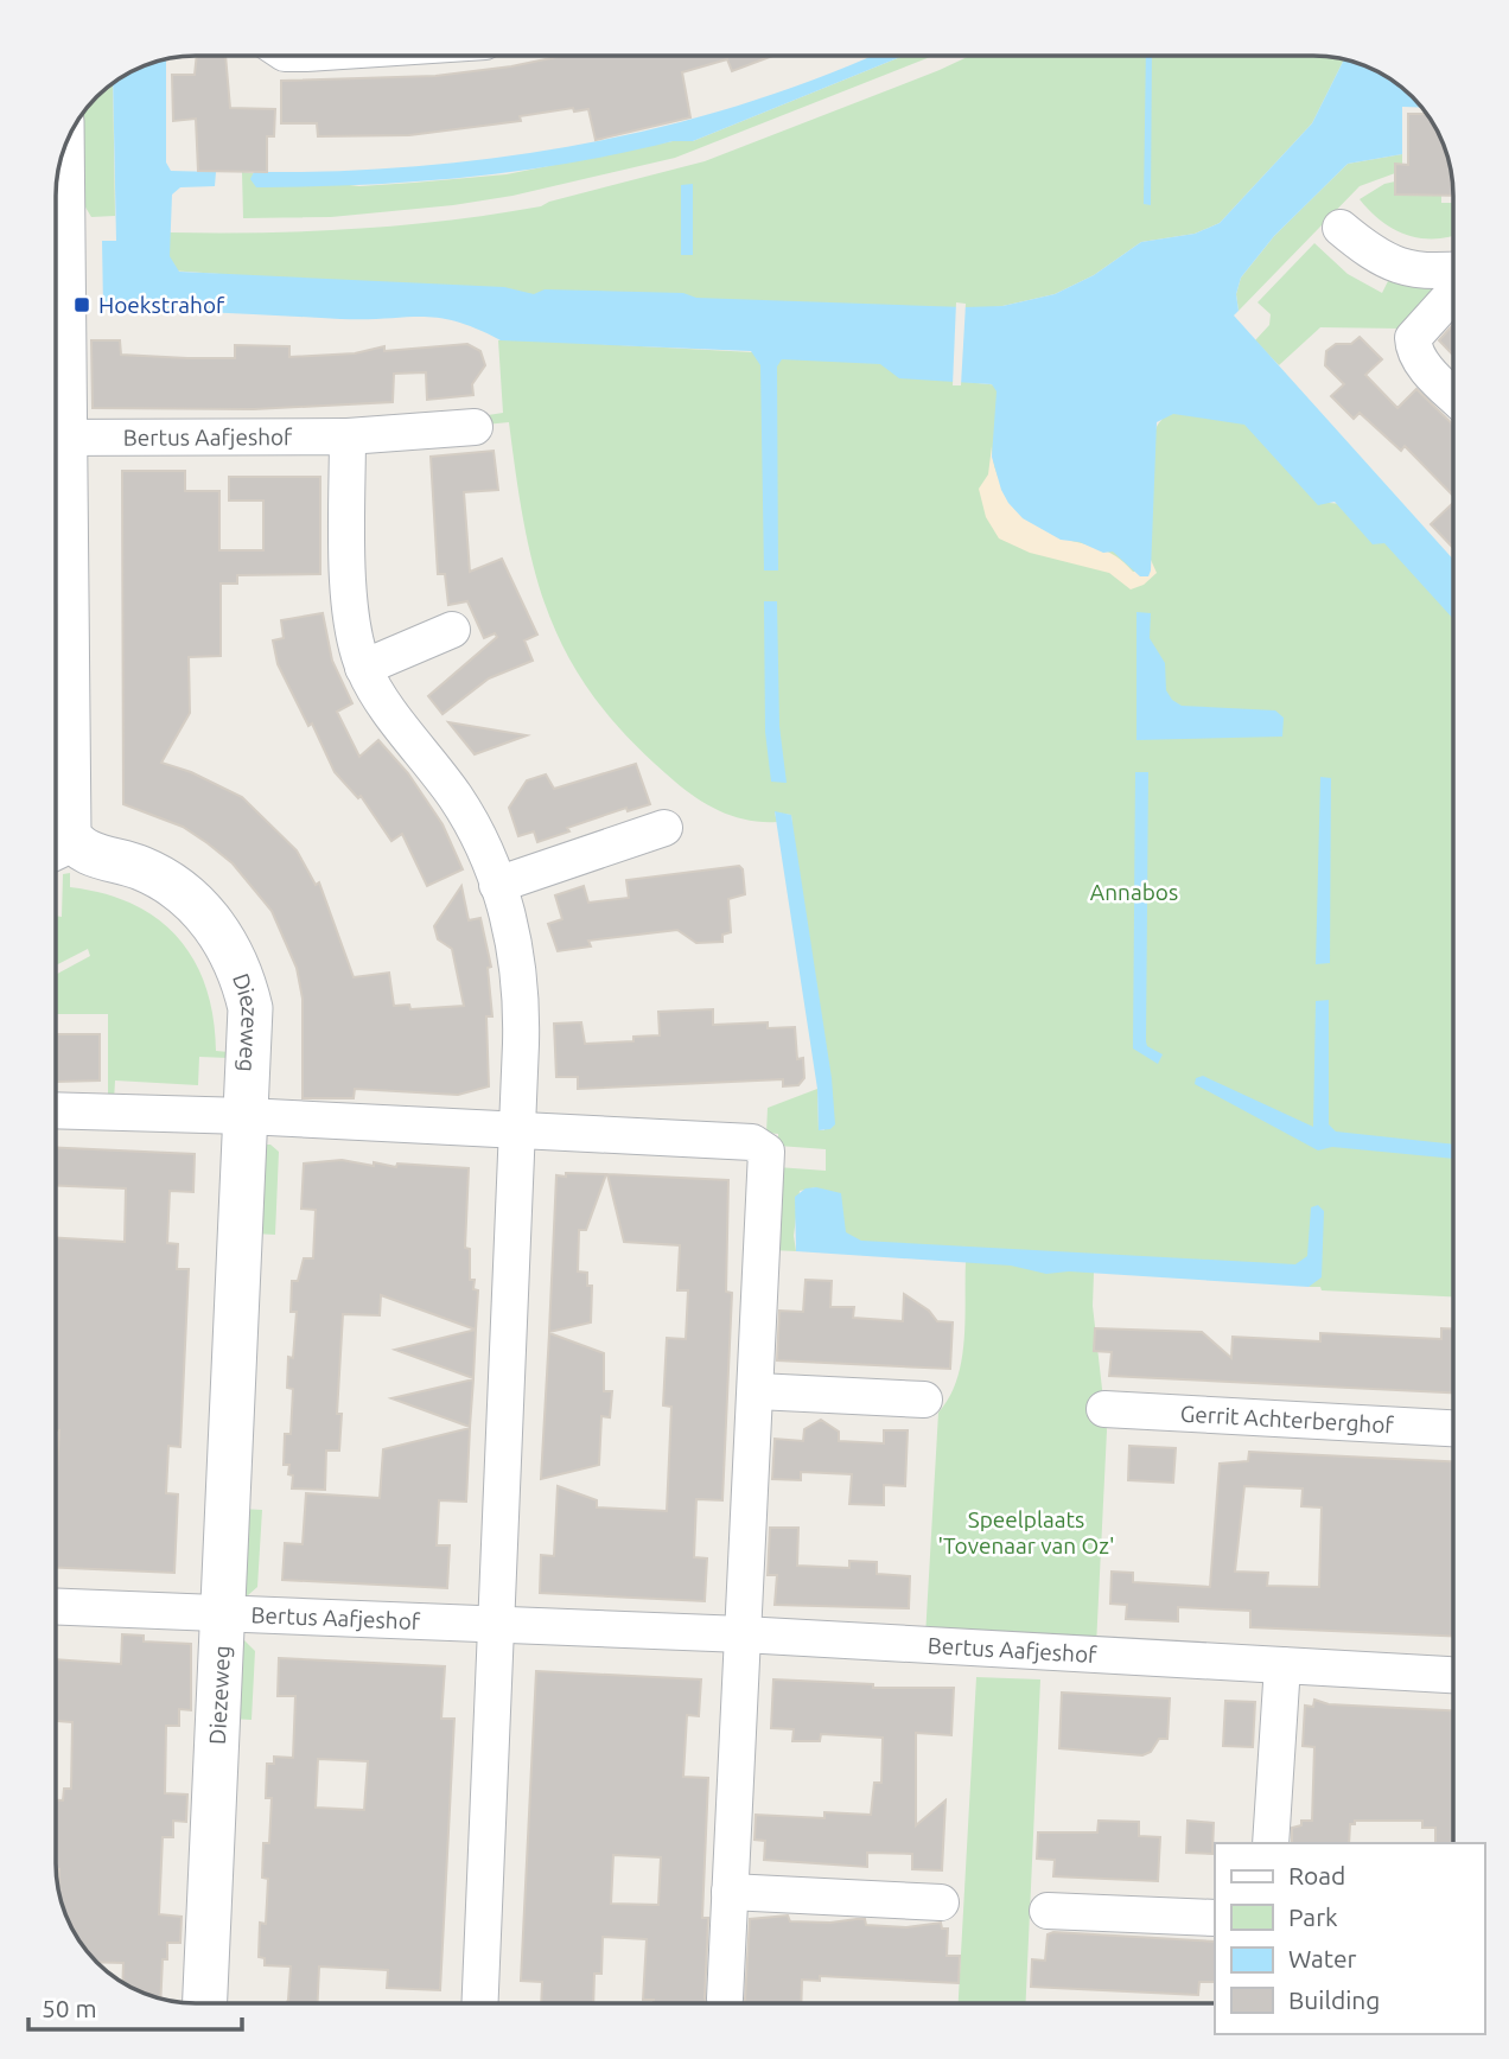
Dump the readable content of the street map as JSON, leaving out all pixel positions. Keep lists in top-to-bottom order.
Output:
{
  "streets": {
    "street": ["Bertus Aafjeshof", "Diezeweg", "Gerrit Achterberghof"]
  },
  "crossings": [
    ["Bertus Aafjeshof", "Diezeweg"]
  ],
  "parks": ["Annabos", "Speelplaats 'Tovenaar van Oz'"],
  "places": {
    "transit": ["Hoekstrahof"]
  },
  "legend": [
    "Road",
    "Park",
    "Water",
    "Building"
  ],
  "scale_bar": "50 m"
}
